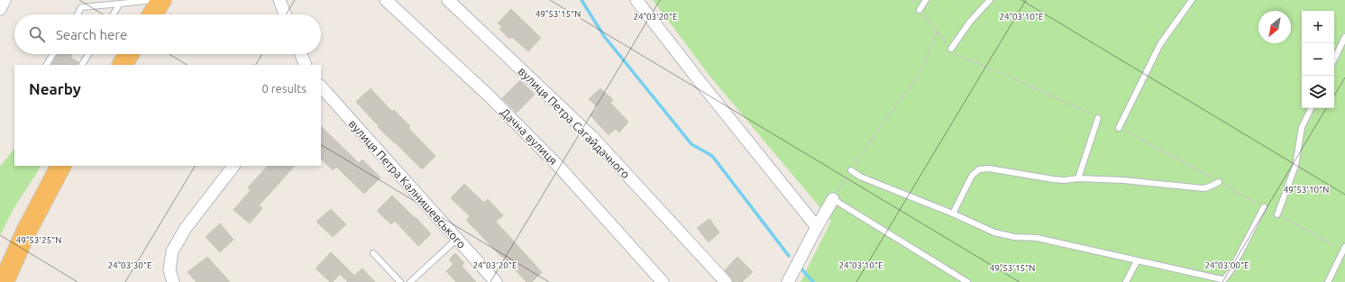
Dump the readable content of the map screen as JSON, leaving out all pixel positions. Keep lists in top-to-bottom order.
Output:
{
  "streets": {
    "street": ["вулиця Петра Сагайдачного", "Дачна вулиця", "вулиця Петра Калнишевського"]
  },
  "north": "bottom left",
  "page": {
    "map_buttons": ["+", "−"],
    "search": "Search here",
    "heading": ["Nearby", "0 results"]
  },
  "coordinates": [
    "49°53'15\"N",
    "24°03'10\"E",
    "24°03'20\"E",
    "49°53'10\"N",
    "49°53'25\"N",
    "24°03'30\"E",
    "24°03'00\"E"
  ]
}
